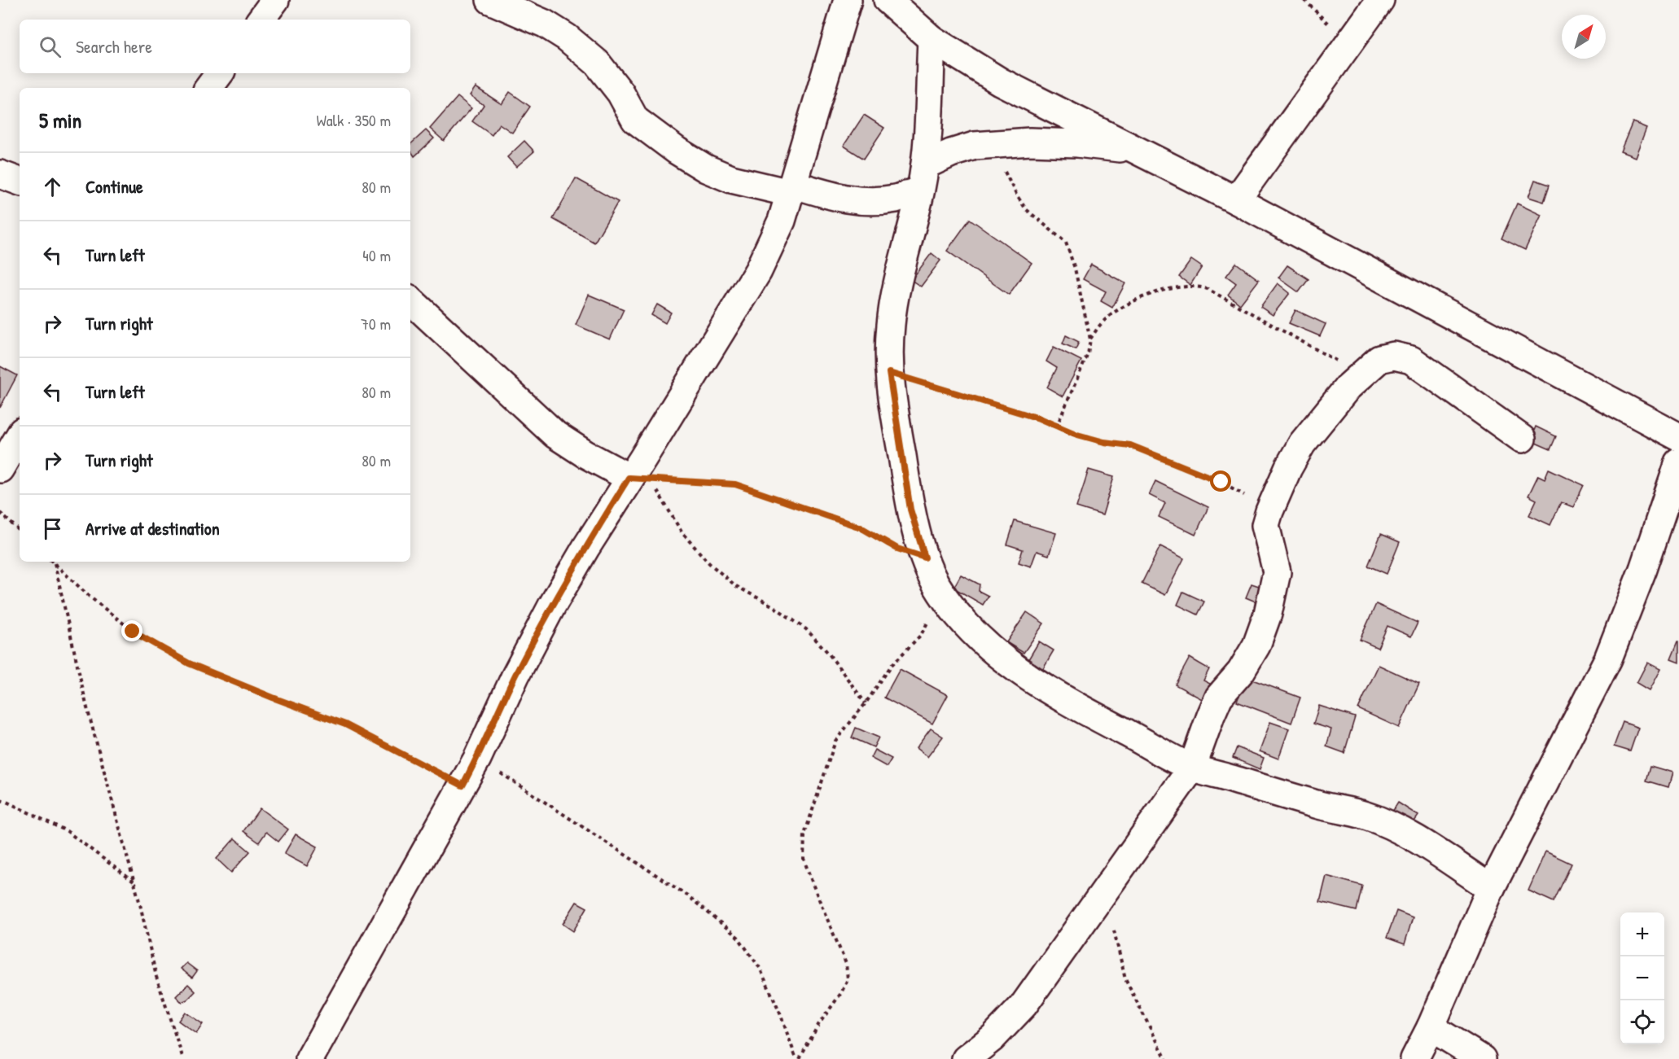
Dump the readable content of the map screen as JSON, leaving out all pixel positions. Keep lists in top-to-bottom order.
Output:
{
  "north": "top right",
  "page": {
    "search": "Search here",
    "heading": ["5 min", "Walk · 350 m"],
    "list": [
      ["Continue", "80 m"],
      ["Turn left", "40 m"],
      ["Turn right", "70 m"],
      ["Turn left", "80 m"],
      ["Turn right", "80 m"],
      "Arrive at destination"
    ],
    "map_buttons": ["+", "−"]
  }
}
